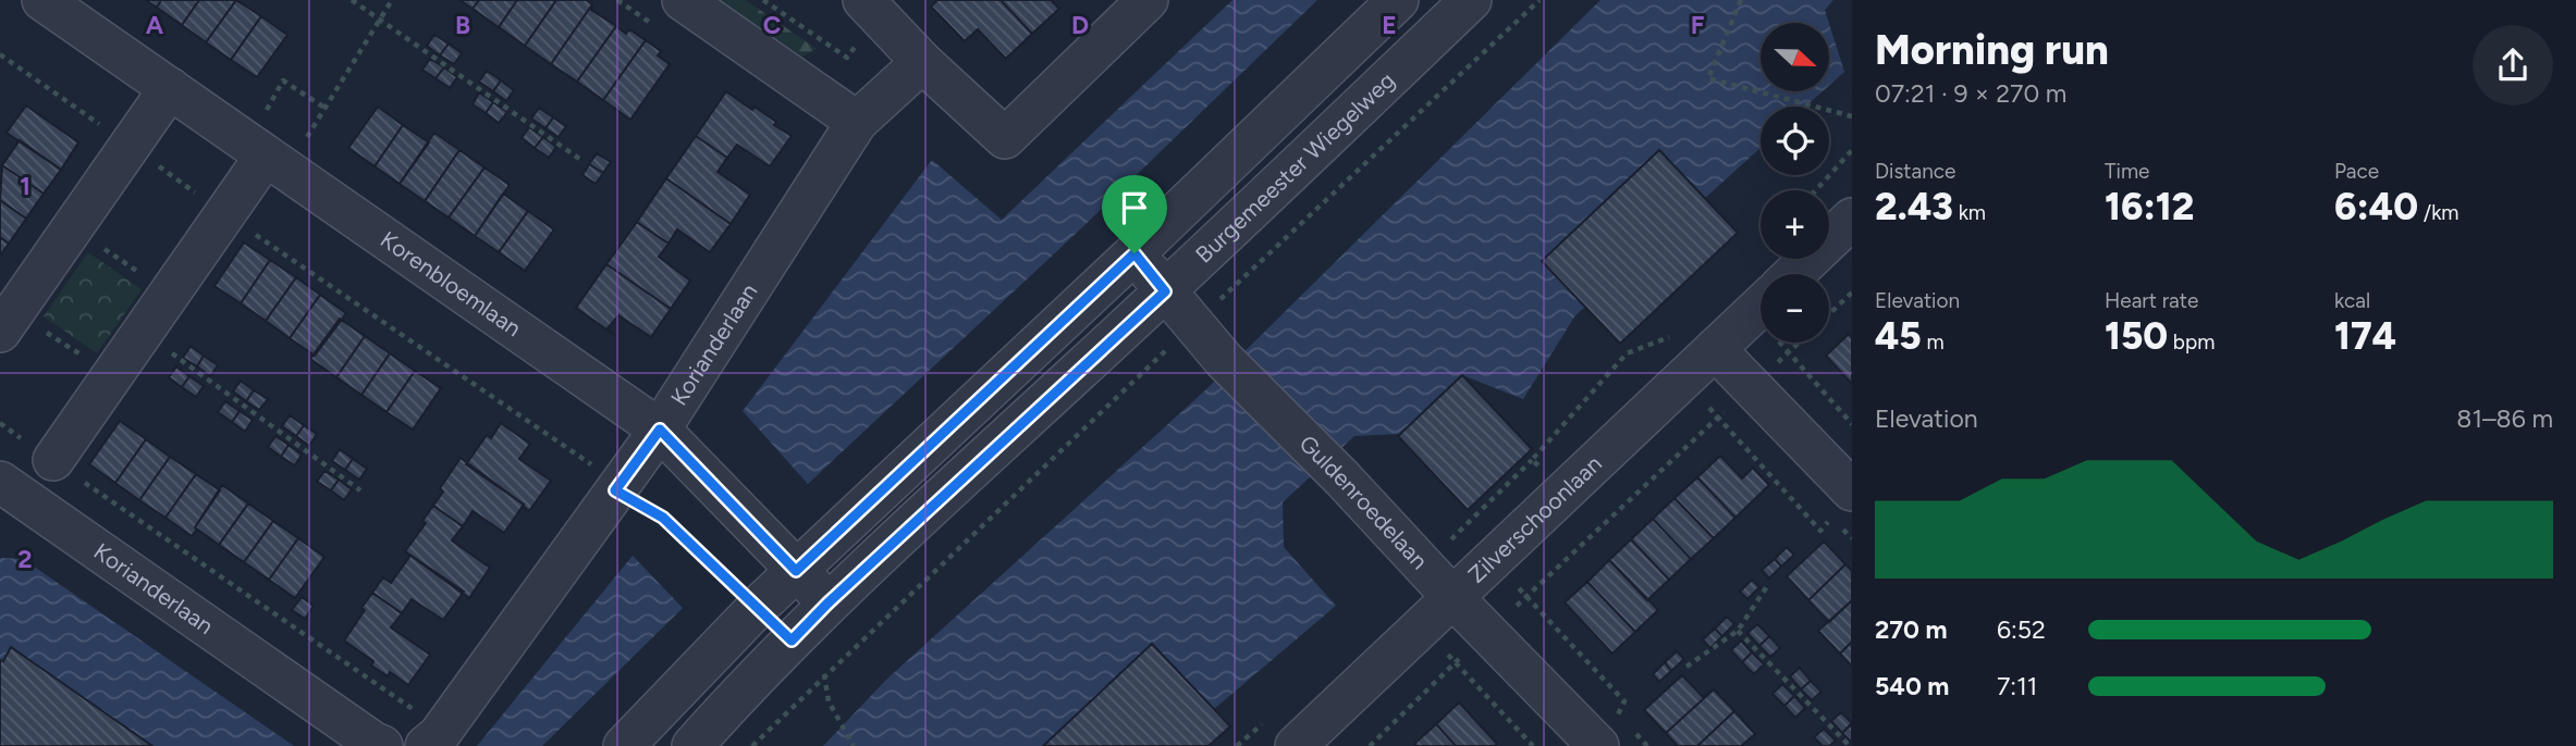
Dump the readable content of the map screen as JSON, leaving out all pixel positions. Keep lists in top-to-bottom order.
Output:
{
  "streets": {
    "street": [
      "Burgemeester Wiegelweg",
      "Korenbloemlaan",
      "Korianderlaan",
      "Guldenroedelaan",
      "Zilverschoonlaan"
    ]
  },
  "crossings": [
    ["Burgemeester Wiegelweg", "Korenbloemlaan"],
    ["Burgemeester Wiegelweg", "Guldenroedelaan"],
    ["Korenbloemlaan", "Korianderlaan"],
    ["Guldenroedelaan", "Zilverschoonlaan"]
  ],
  "north": "right",
  "page": {
    "heading": ["Morning run", "07:21 · 9 × 270 m"],
    "map_buttons": ["+", "−"],
    "stats": [
      ["Distance", "2.43 km"],
      ["Time", "16:12"],
      ["Pace", "6:40 /km"],
      ["Elevation", "45 m"],
      ["Heart rate", "150 bpm"],
      ["kcal", "174"]
    ],
    "chart": ["Elevation", "81–86 m"],
    "list": [
      {
        "name": "270 m",
        "note": "6:52"
      },
      {
        "name": "540 m",
        "note": "7:11"
      }
    ]
  },
  "grid": {
    "columns": [
      "A",
      "B",
      "C",
      "D",
      "E",
      "F"
    ],
    "rows": ["1", "2"]
  }
}
